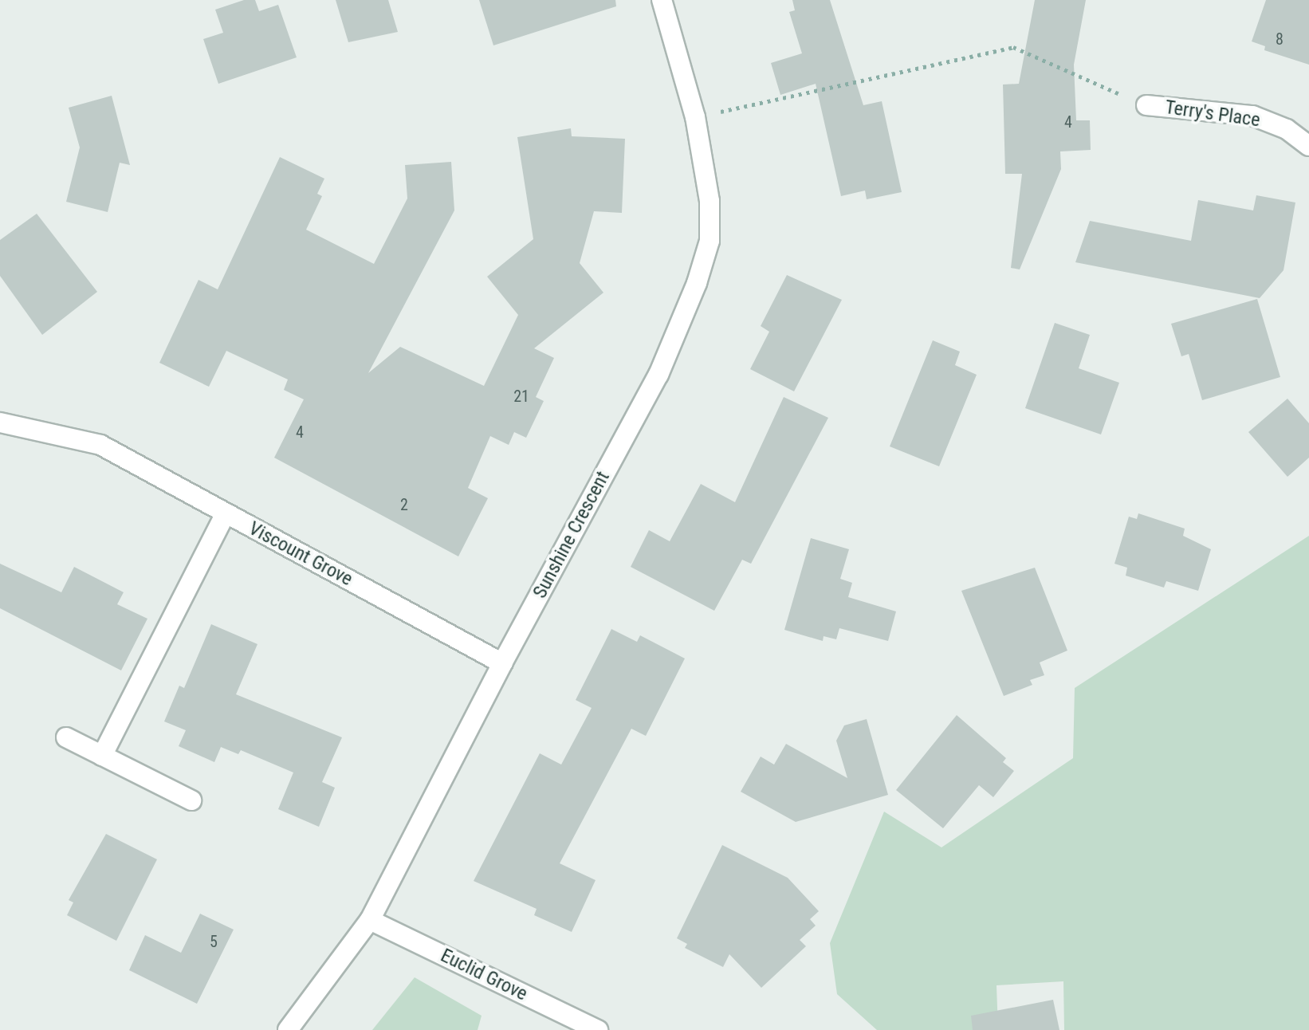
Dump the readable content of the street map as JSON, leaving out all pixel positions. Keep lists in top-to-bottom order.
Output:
{
  "streets": {
    "street": [
      "Terry's Place",
      "Sunshine Crescent",
      "Viscount Grove",
      "Euclid Grove"
    ]
  },
  "crossings": [
    ["Sunshine Crescent", "Viscount Grove"],
    ["Sunshine Crescent", "Euclid Grove"]
  ],
  "house_numbers": [
    "8",
    "4",
    "21",
    "4",
    "2",
    "5"
  ]
}
